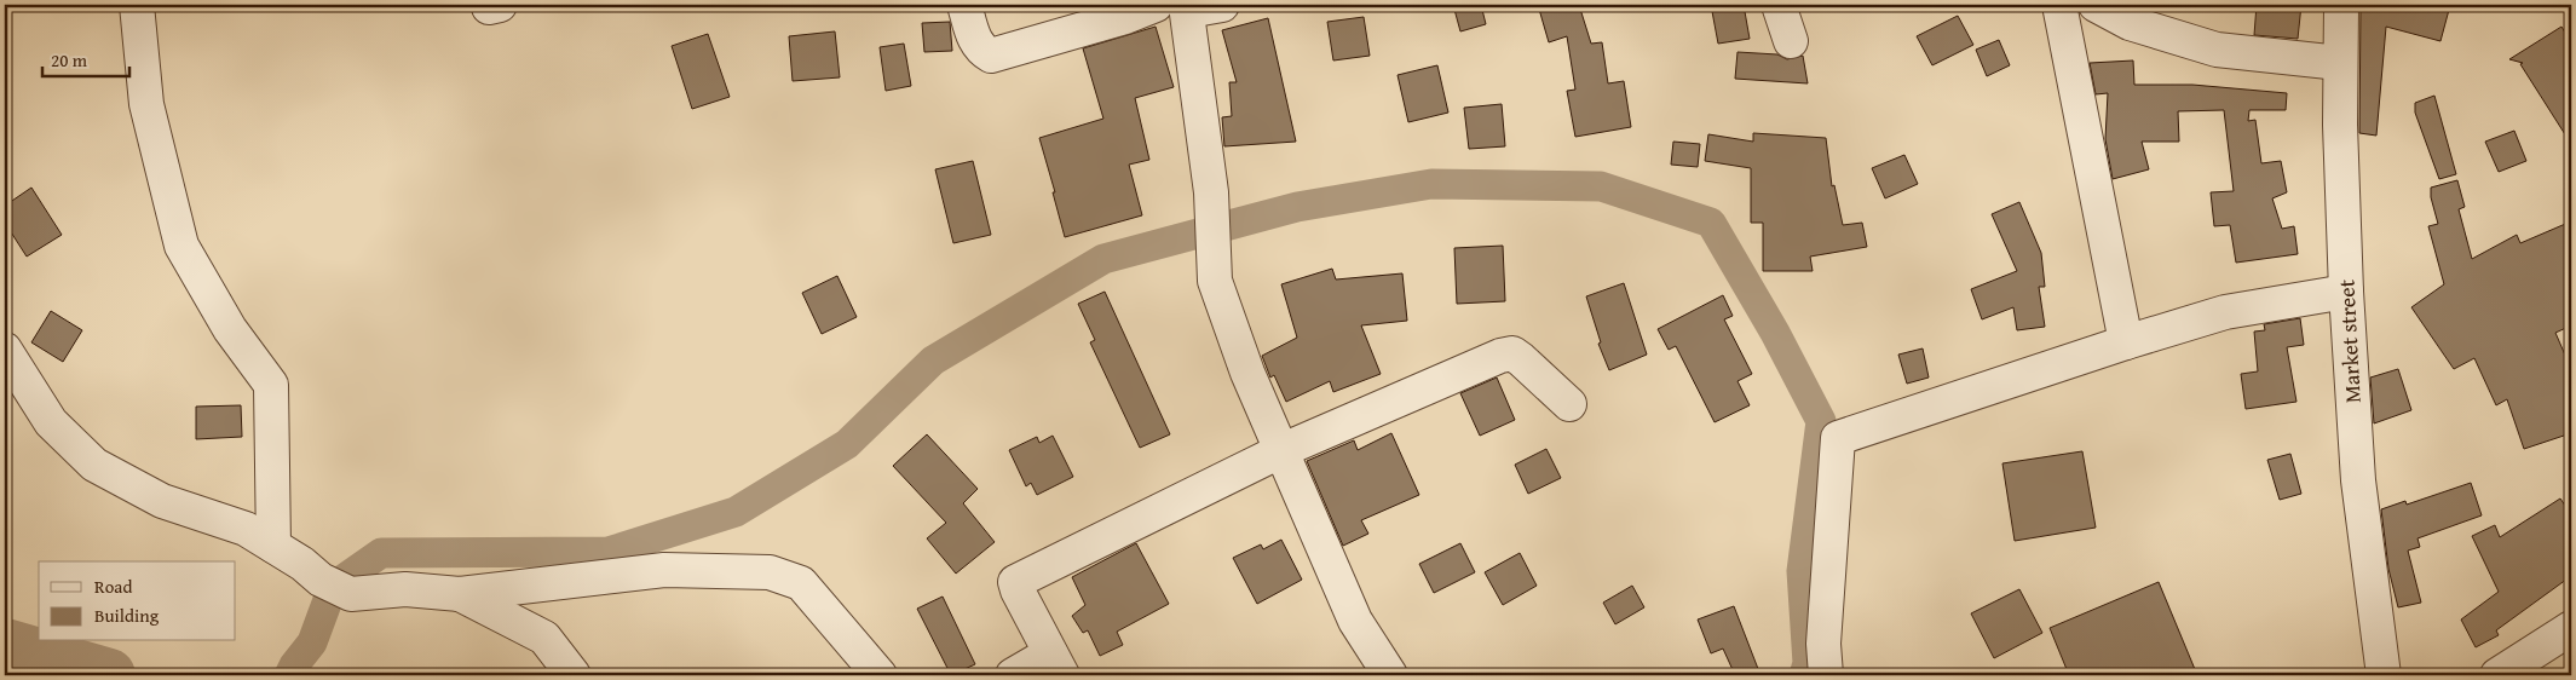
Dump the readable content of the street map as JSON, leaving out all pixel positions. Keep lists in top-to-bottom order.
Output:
{
  "streets": {
    "street": ["Market street"]
  },
  "legend": ["Road", "Building"],
  "scale_bar": "20 m"
}
